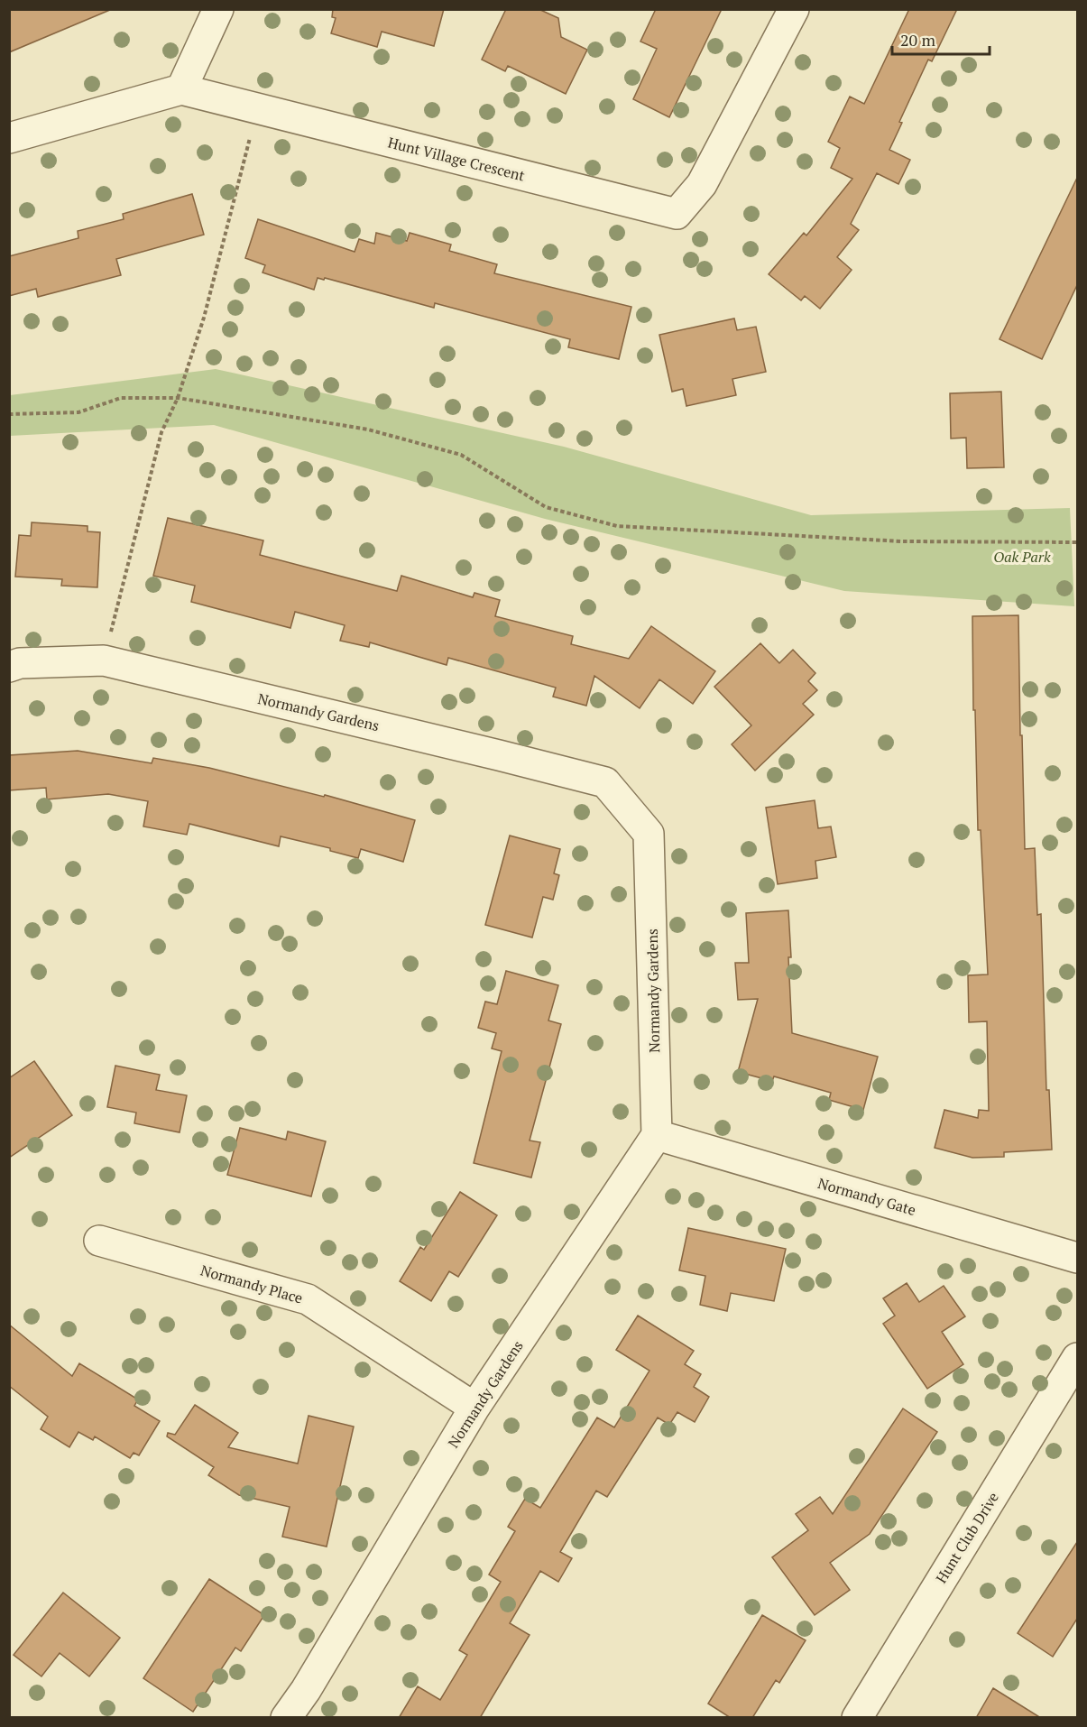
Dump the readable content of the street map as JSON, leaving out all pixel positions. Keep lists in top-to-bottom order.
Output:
{
  "streets": {
    "street": [
      "Hunt Village Crescent",
      "Normandy Gardens",
      "Normandy Gate",
      "Normandy Place",
      "Hunt Club Drive"
    ]
  },
  "crossings": [
    ["Normandy Gardens", "Normandy Gate"],
    ["Normandy Gardens", "Normandy Place"]
  ],
  "parks": ["Oak Park"],
  "scale_bar": "20 m"
}
